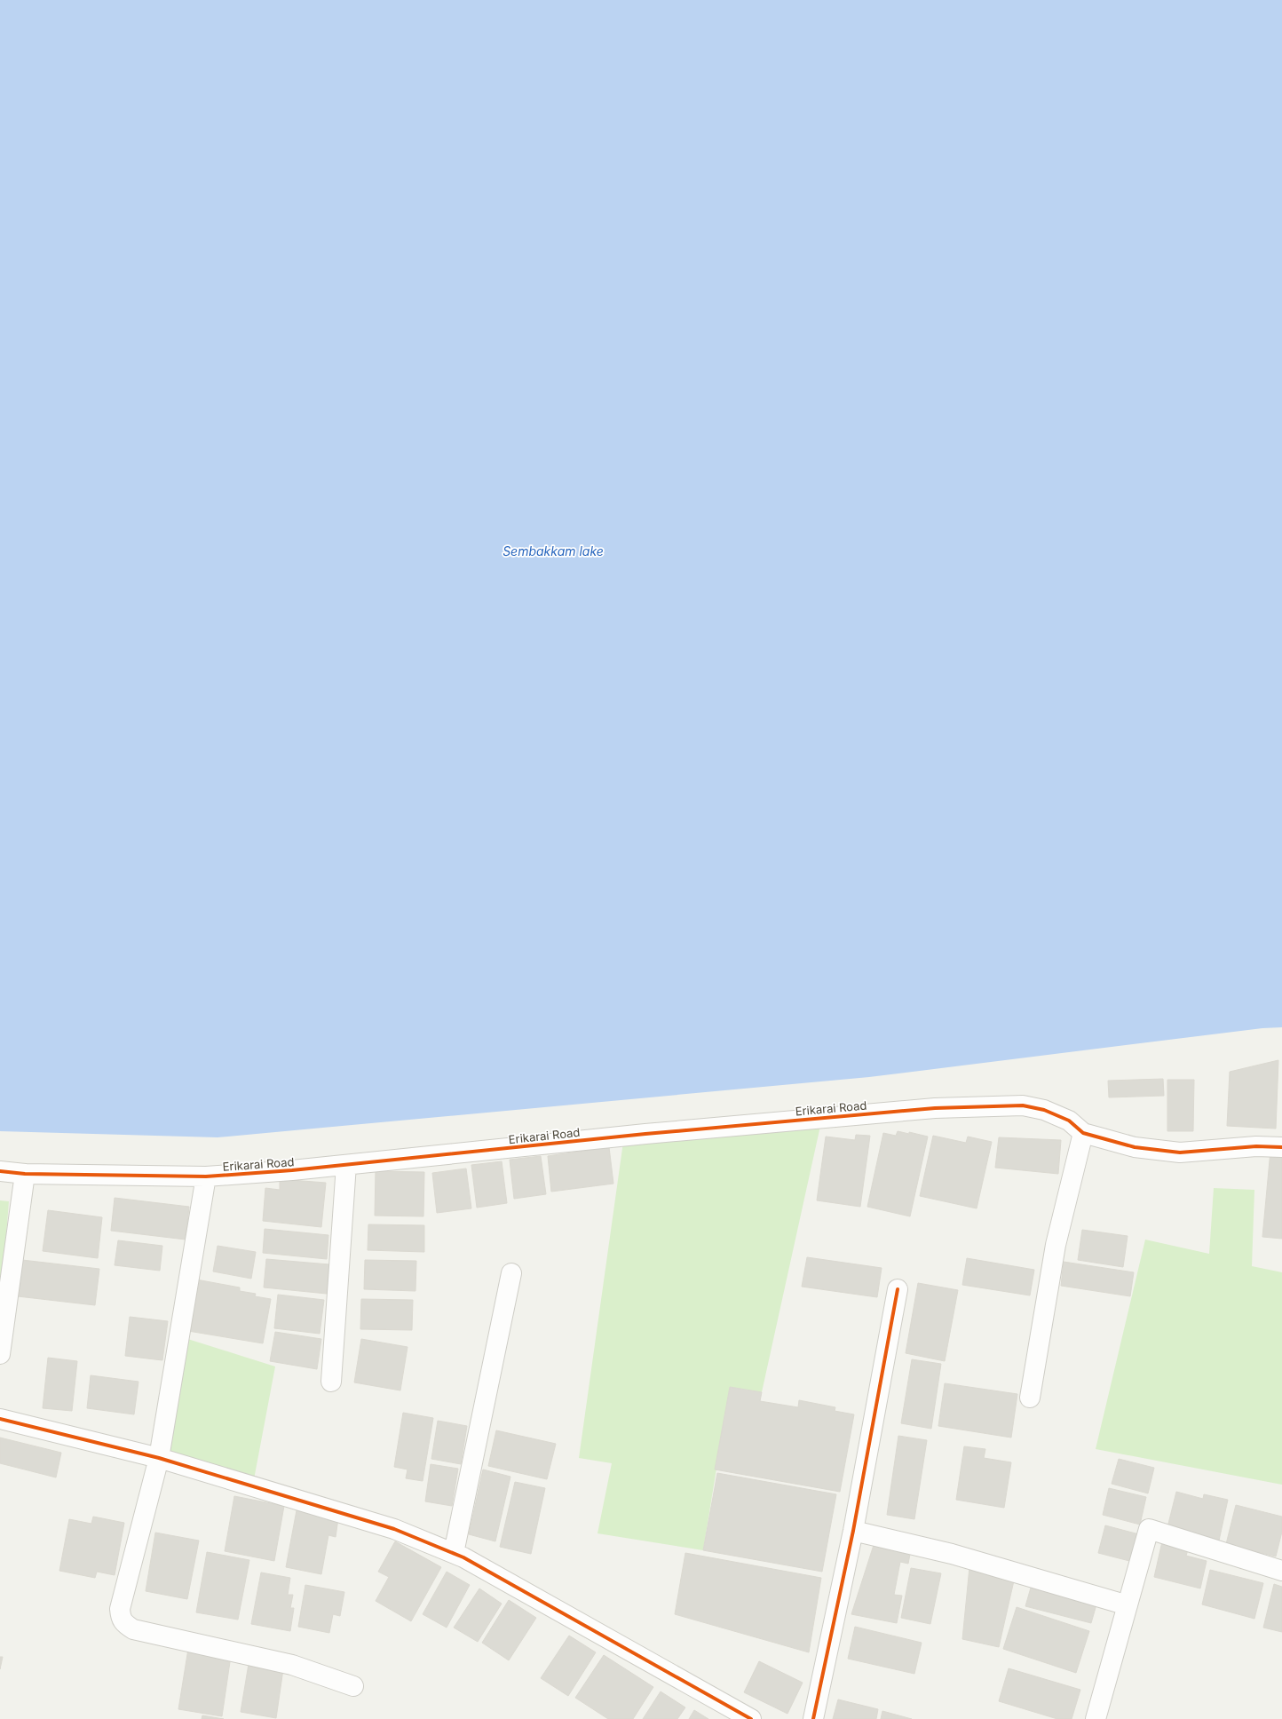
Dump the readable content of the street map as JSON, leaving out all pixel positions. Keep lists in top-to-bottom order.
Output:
{
  "streets": {
    "street": ["Erikarai Road"]
  },
  "water": ["Sembakkam lake"]
}
